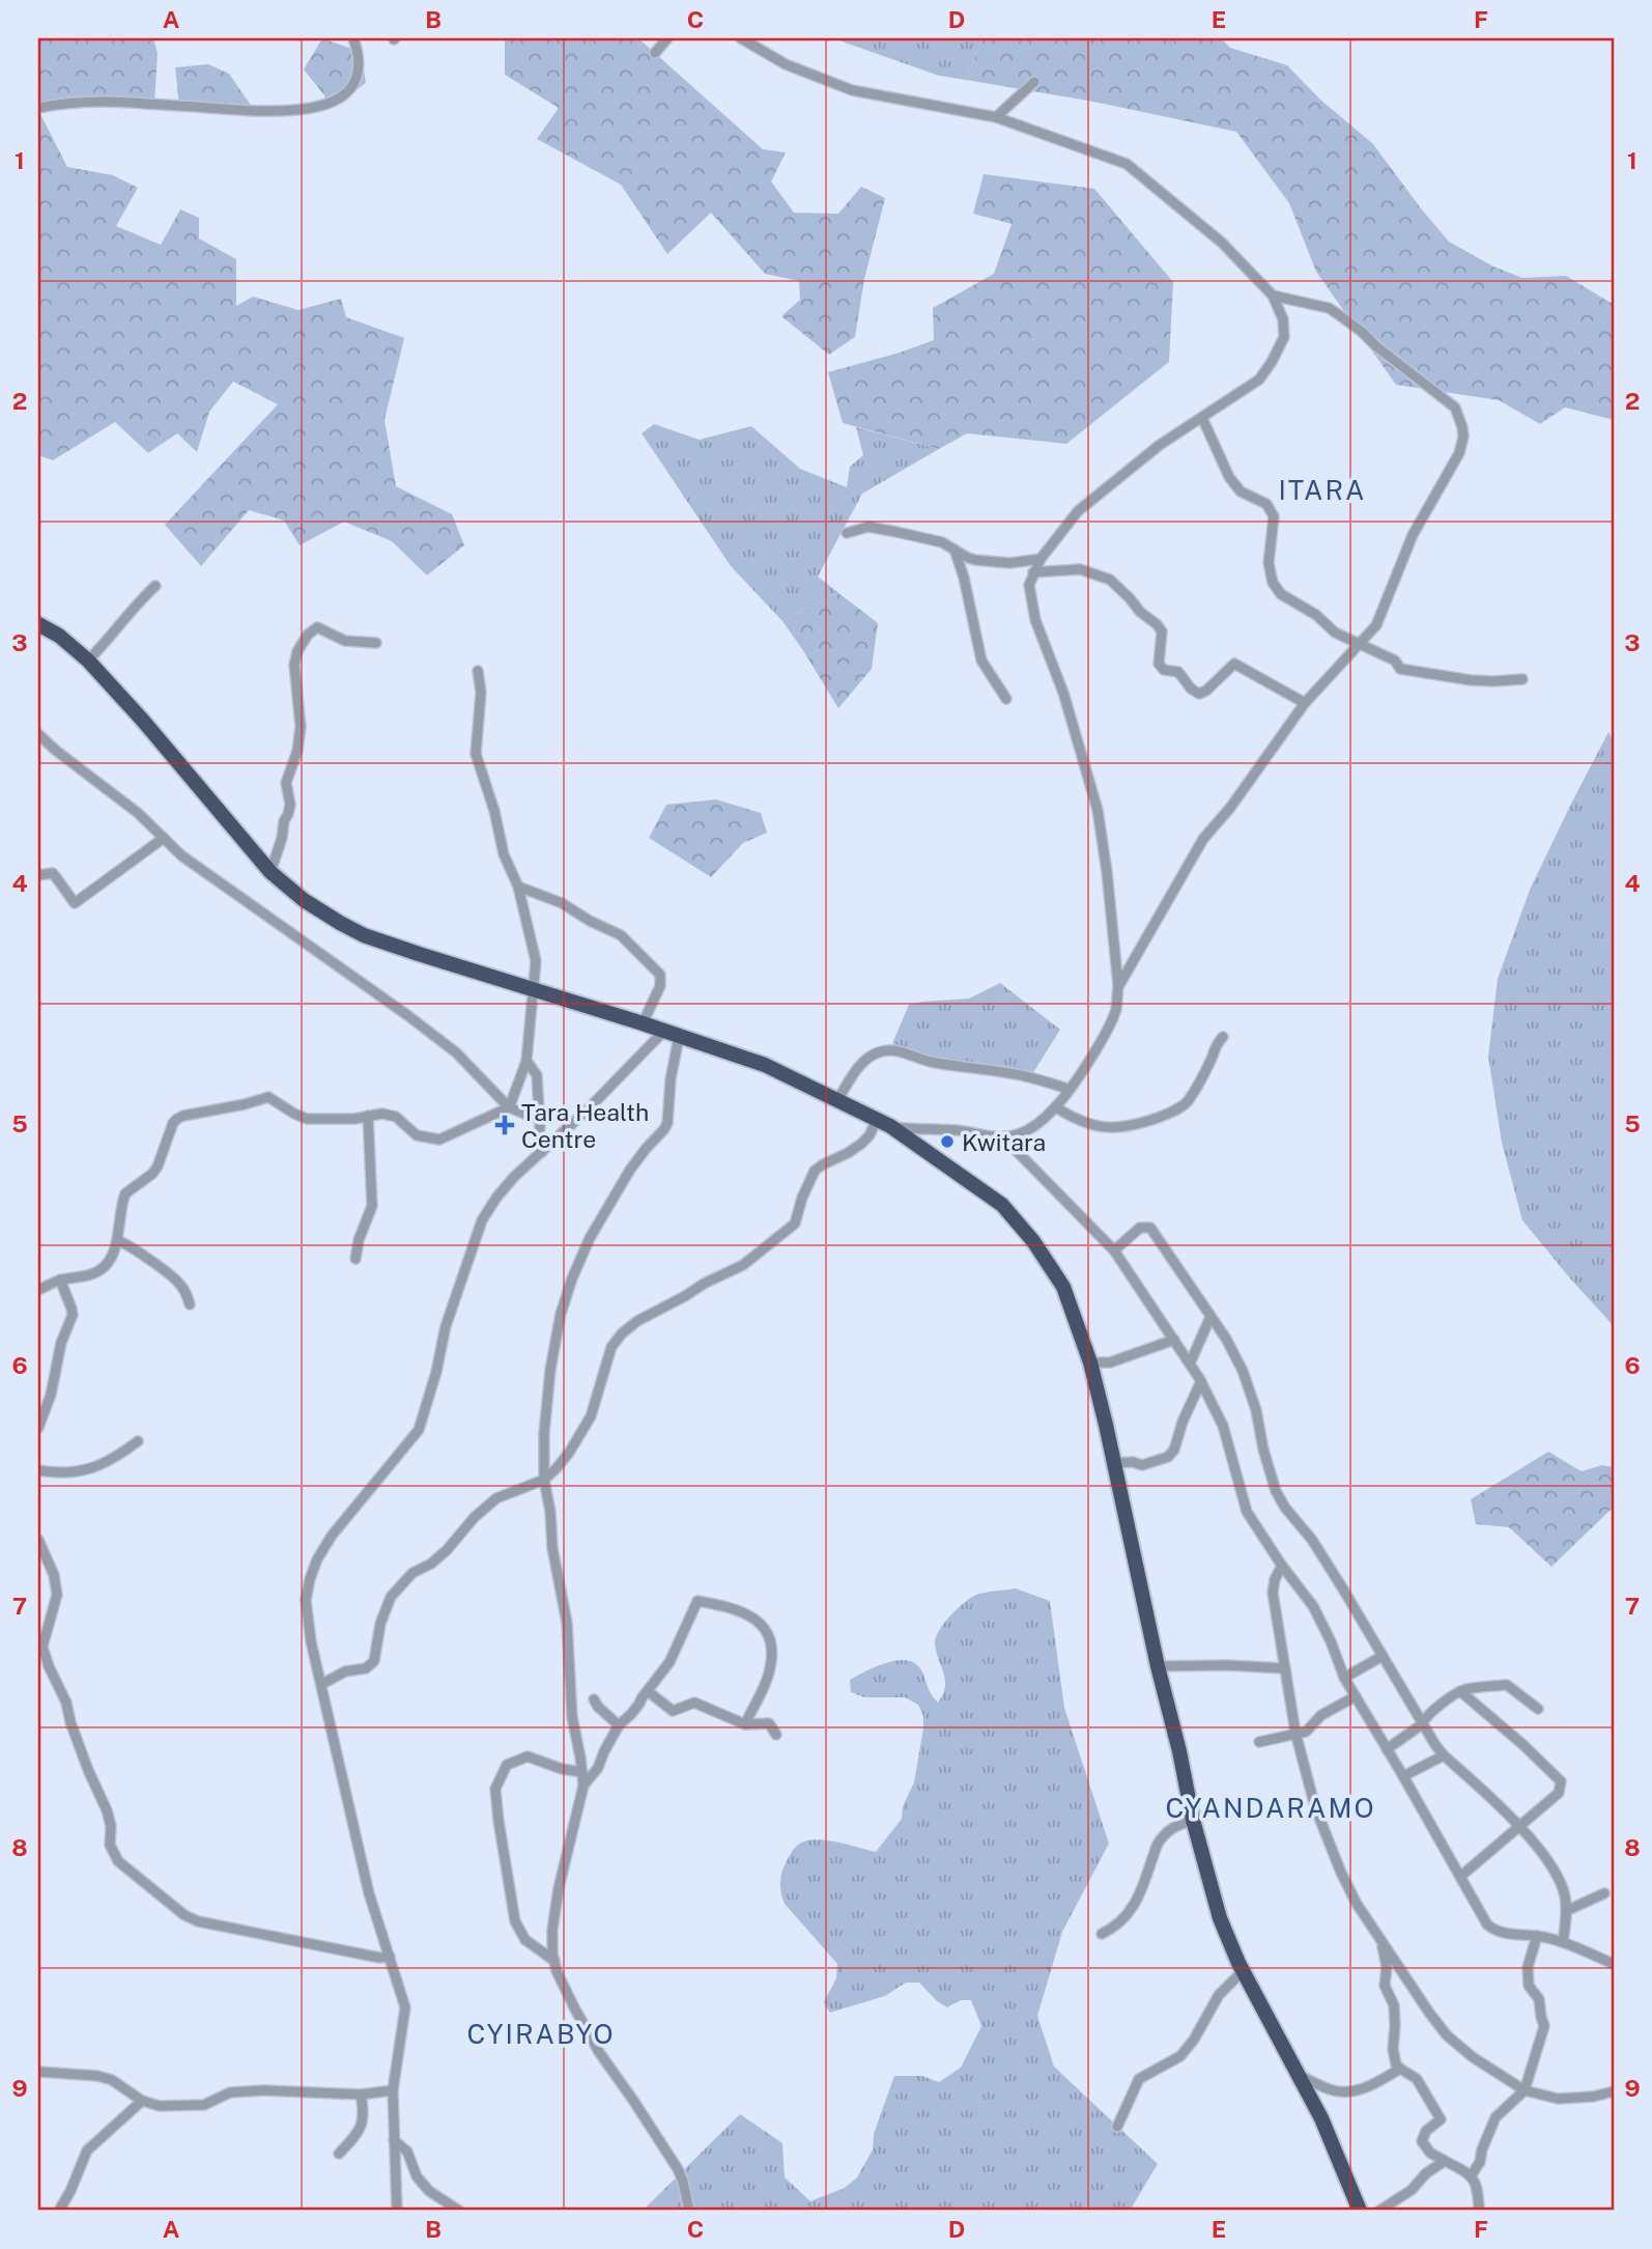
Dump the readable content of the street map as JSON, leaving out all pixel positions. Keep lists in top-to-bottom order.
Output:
{
  "districts": ["ITARA", "CYANDARAMO", "CYIRABYO"],
  "places": {
    "health": ["Tara Health Centre"],
    "other": ["Kwitara"]
  },
  "grid": {
    "columns": [
      "A",
      "B",
      "C",
      "D",
      "E",
      "F"
    ],
    "rows": [
      "1",
      "2",
      "3",
      "4",
      "5",
      "6",
      "7",
      "8",
      "9"
    ]
  }
}
